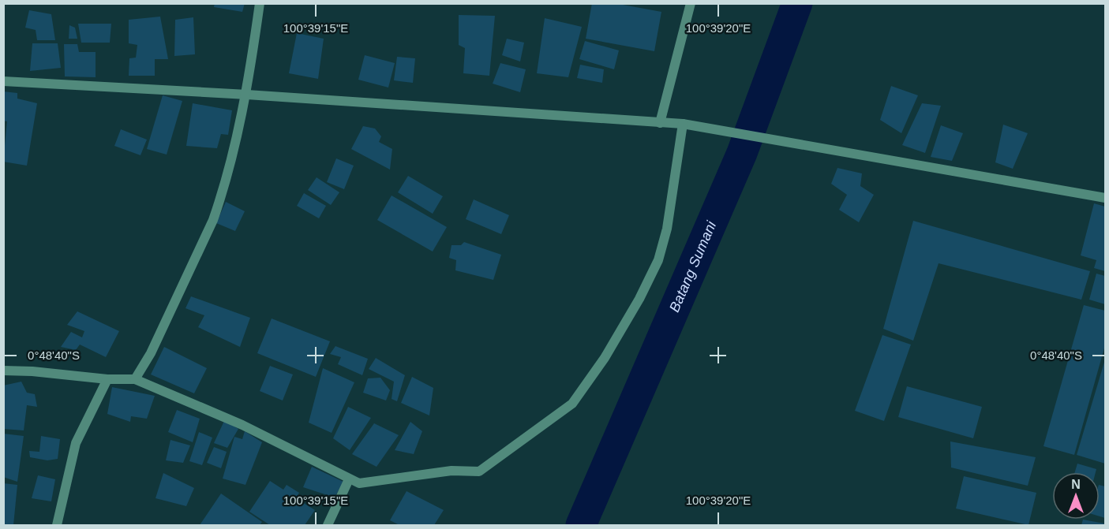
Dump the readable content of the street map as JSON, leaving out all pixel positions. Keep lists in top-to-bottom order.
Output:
{
  "water": ["Batang Sumani"],
  "north": "top",
  "coordinates": ["100°39'15\"E", "100°39'20\"E", "0°48'40\"S"]
}
